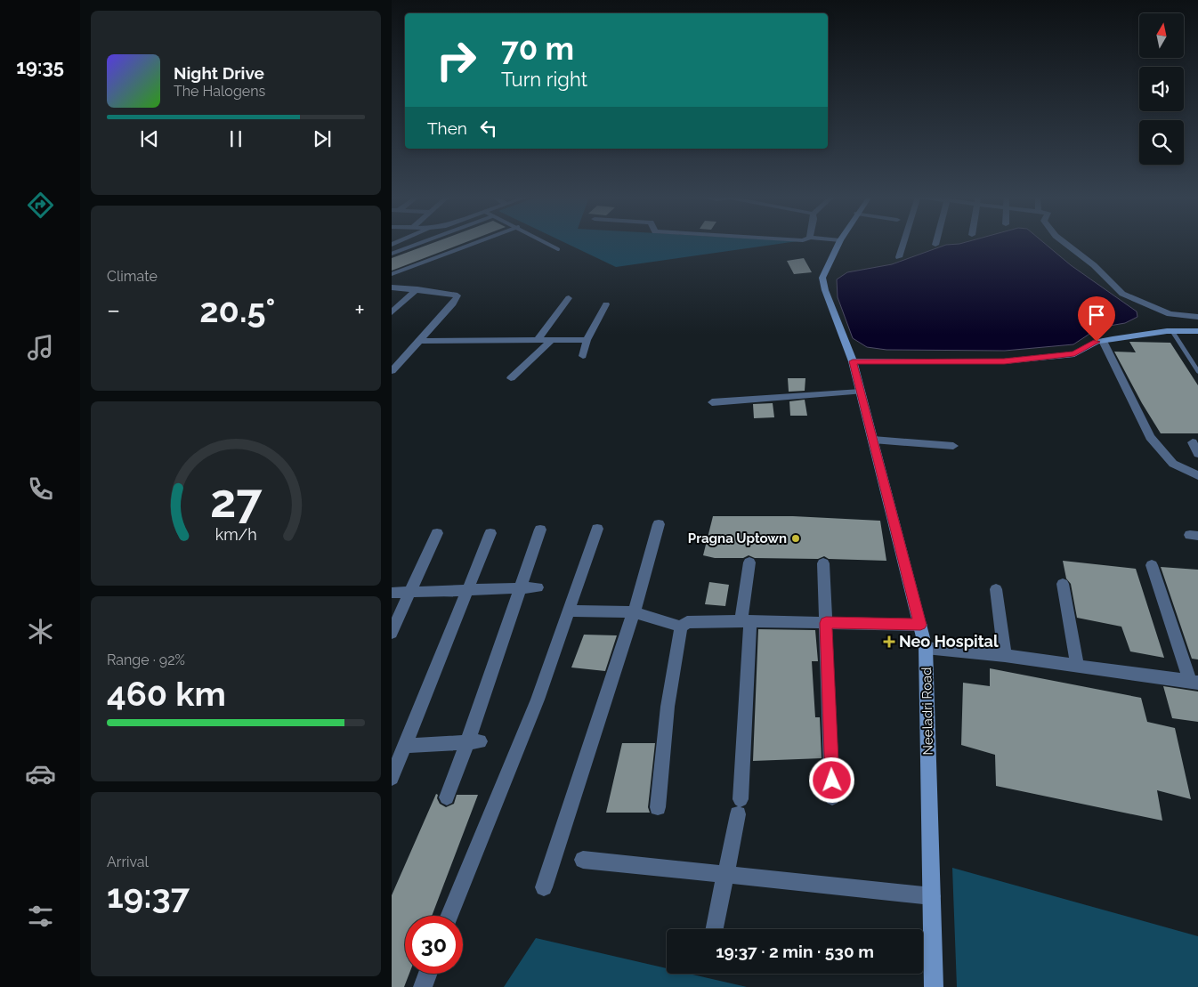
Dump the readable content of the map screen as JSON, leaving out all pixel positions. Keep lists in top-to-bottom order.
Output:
{
  "streets": {
    "street": ["Neeladri Road"]
  },
  "places": {
    "other": ["Pragna Uptown"],
    "health": ["Neo Hospital"]
  },
  "north": "top",
  "page": {
    "tabs": "19:35",
    "turn": ["70 m", "Turn right"],
    "song": ["Night Drive", "The Halogens"],
    "then": "Then",
    "tile": [
      "Climate",
      ["Range · 92%", "460 km"],
      ["Arrival", "19:37"]
    ],
    "heat": ["−", "20.5°", "+"],
    "limit": "30",
    "trip": "19:37 · 2 min · 530 m",
    "gauge": ["27", "km/h"]
  }
}
